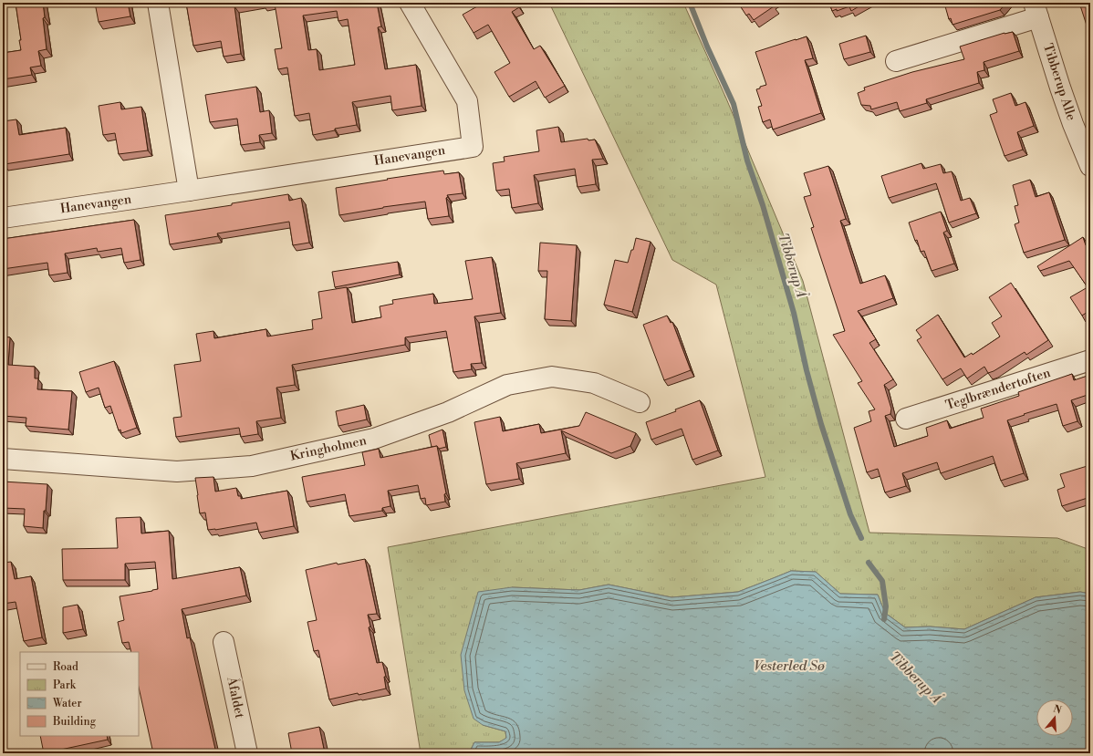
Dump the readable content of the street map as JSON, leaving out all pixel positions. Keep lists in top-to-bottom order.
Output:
{
  "streets": {
    "street": [
      "Tibberup Alle",
      "Hanevangen",
      "Teglbrændertoften",
      "Kringholmen",
      "Åfaldet"
    ]
  },
  "water": ["Tibberup Å", "Vesterled Sø"],
  "legend": [
    "Road",
    "Park",
    "Water",
    "Building"
  ],
  "north": "top"
}
